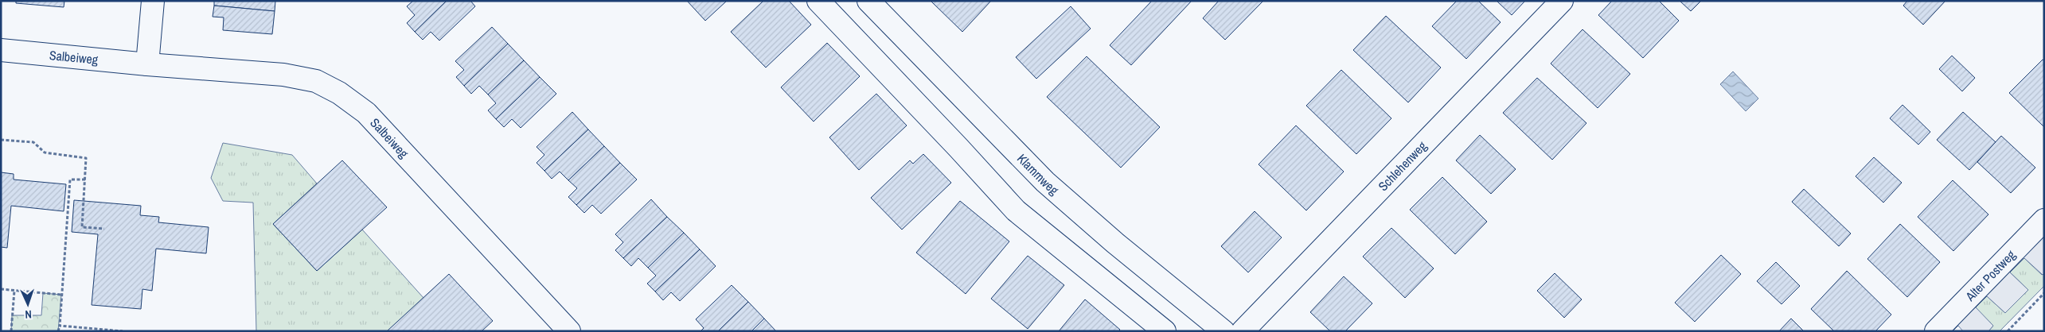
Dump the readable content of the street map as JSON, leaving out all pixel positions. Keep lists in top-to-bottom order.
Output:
{
  "streets": {
    "street": [
      "Salbeiweg",
      "Schlehenweg",
      "Klammweg",
      "Alter Postweg"
    ]
  },
  "north": "bottom"
}
